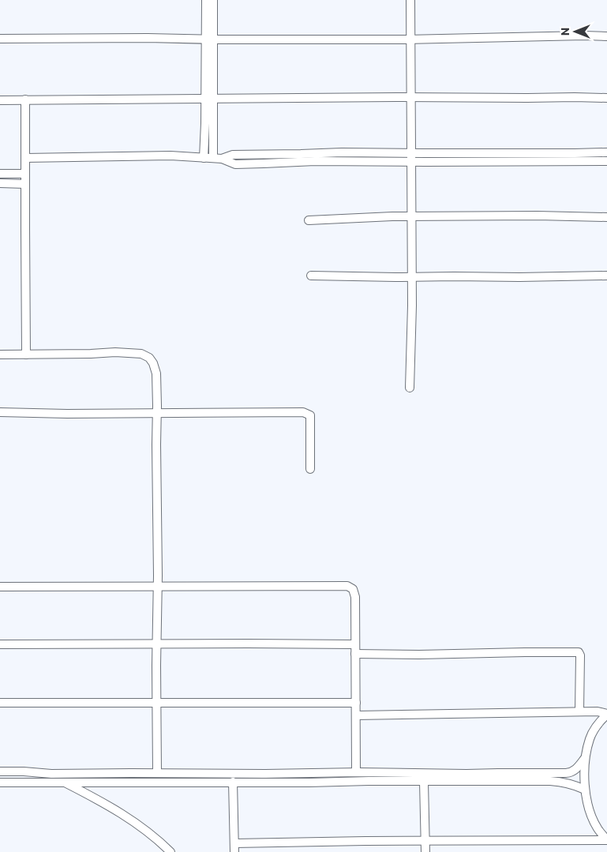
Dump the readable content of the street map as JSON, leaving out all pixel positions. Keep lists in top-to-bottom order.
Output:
{
  "north": "left"
}
